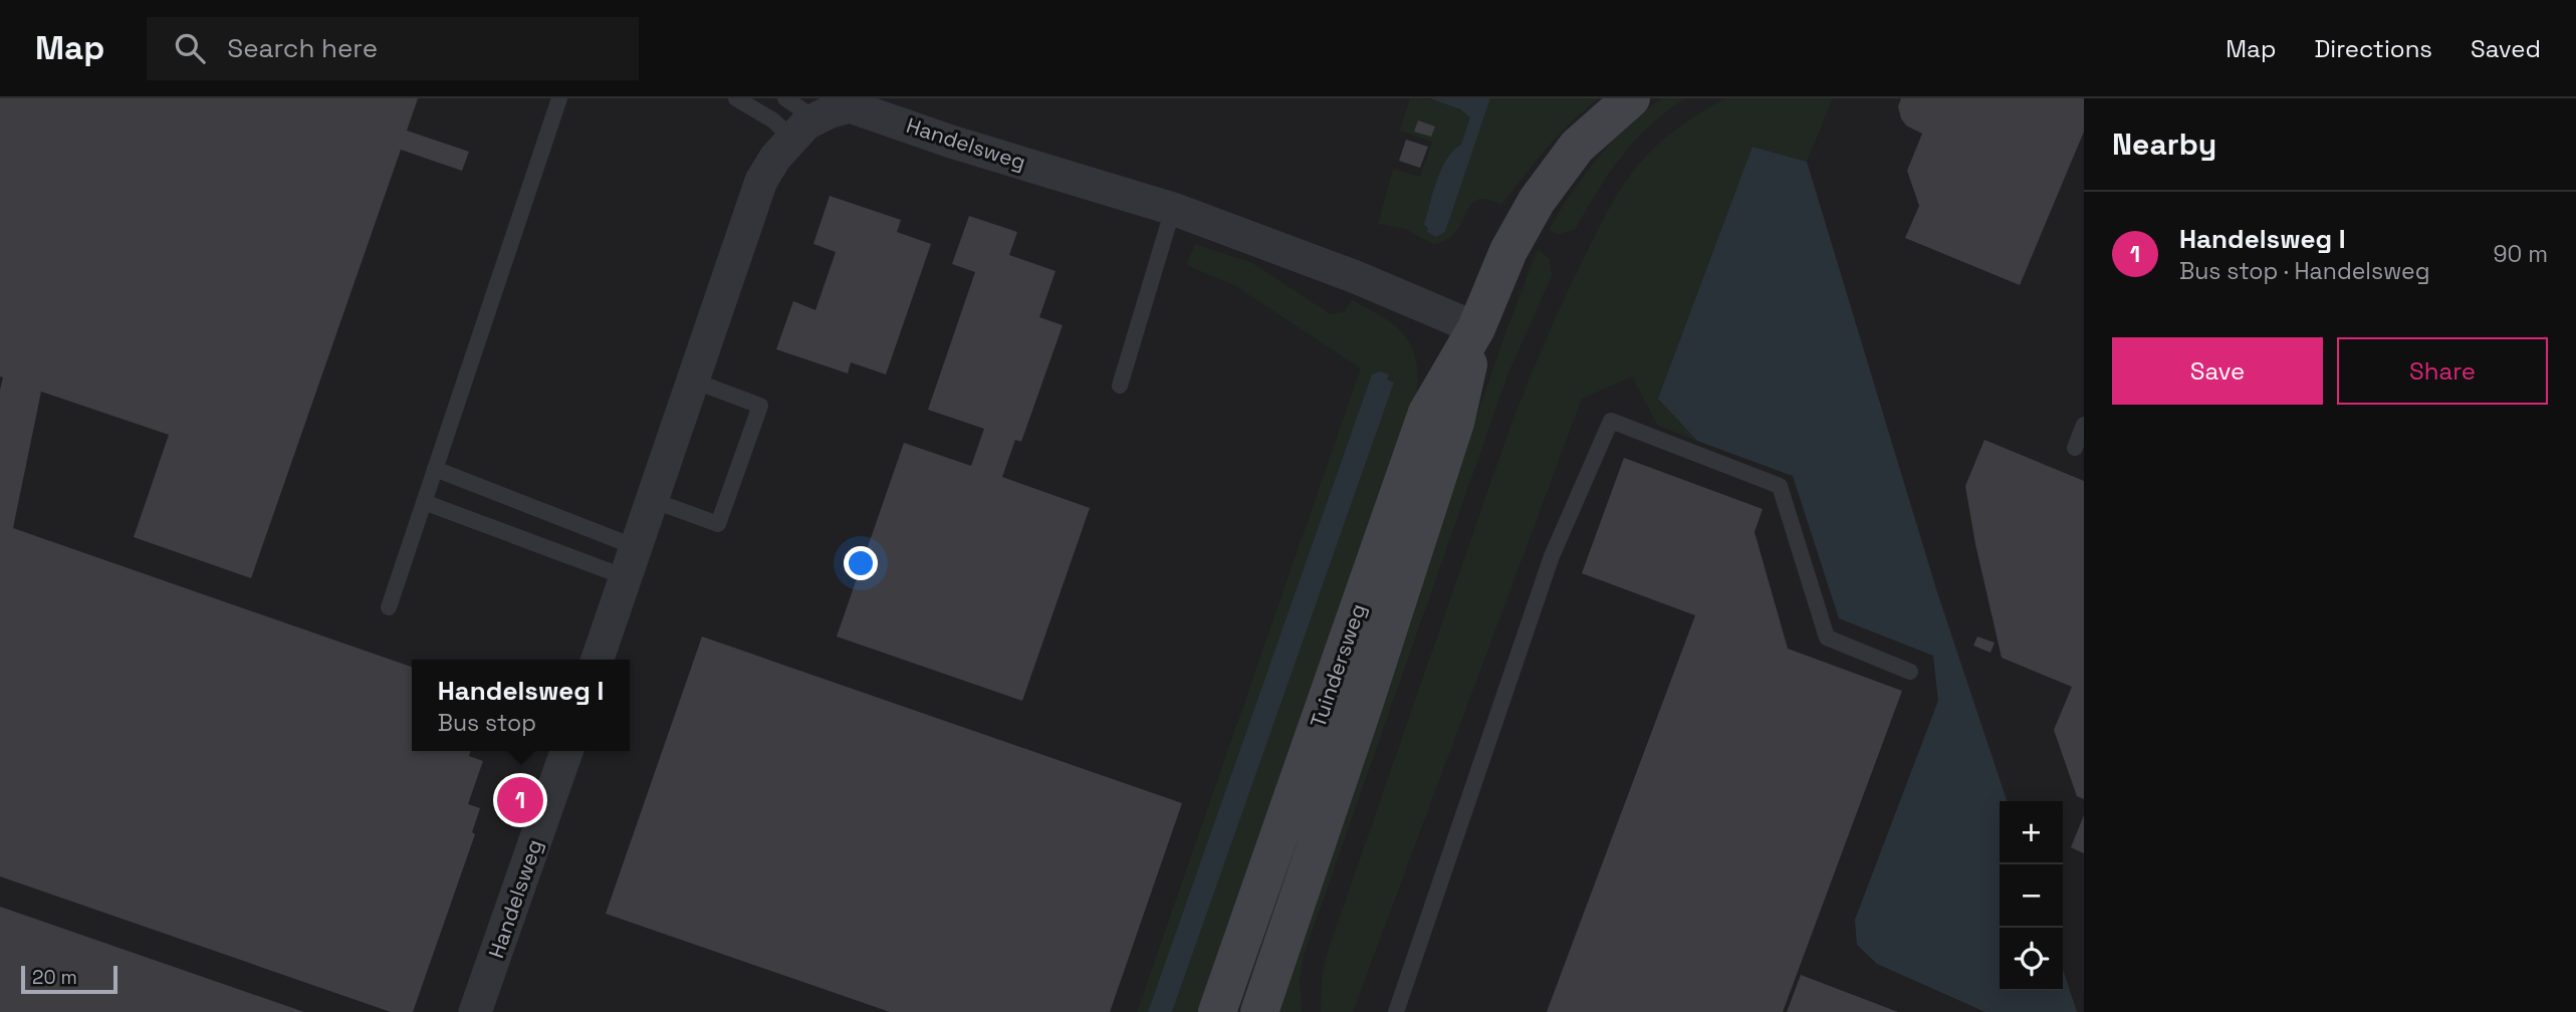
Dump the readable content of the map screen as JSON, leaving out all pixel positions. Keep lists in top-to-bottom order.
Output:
{
  "streets": {
    "main road": ["Tuindersweg"],
    "street": ["Handelsweg"]
  },
  "crossings": [
    ["Handelsweg", "Tuindersweg"]
  ],
  "scale_bar": "20 m",
  "page": {
    "header": "Map",
    "search": "Search here",
    "nav": ["Map", "Directions", "Saved"],
    "heading": "Nearby",
    "list": [
      {
        "mark": "1",
        "name": "Handelsweg I",
        "note": "Bus stop · Handelsweg",
        "value": "90 m"
      }
    ],
    "buttons": ["Save", "Share"],
    "popup": ["Handelsweg I", "Bus stop"],
    "pins": "1",
    "map_buttons": ["+", "−"],
    "scale": "20 m"
  }
}
